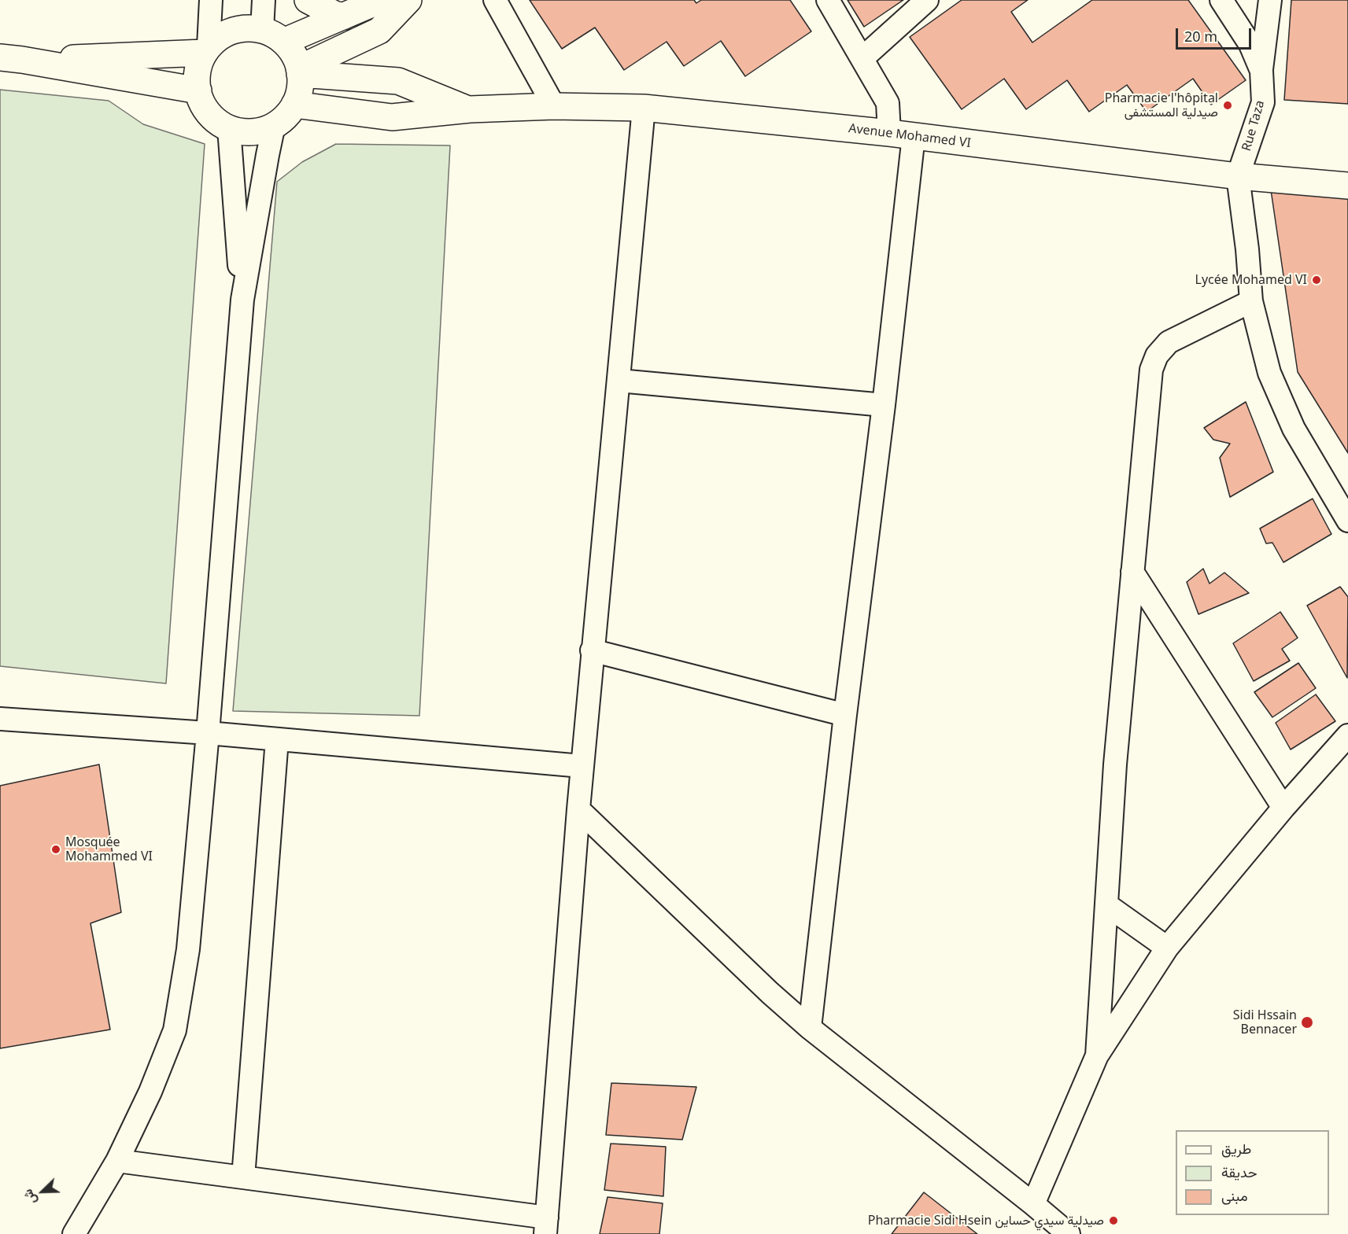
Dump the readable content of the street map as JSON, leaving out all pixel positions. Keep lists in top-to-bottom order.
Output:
{
  "streets": {
    "main road": ["Avenue Mohamed VI"],
    "street": ["Rue Taza"]
  },
  "crossings": [
    ["Rue Taza", "Avenue Mohamed VI"]
  ],
  "places": [
    "Pharmacie l'hôpital صيدلية المستشفى",
    "Lycée Mohamed VI",
    "Mosquée Mohammed VI",
    "Sidi Hssain Bennacer",
    "Pharmacie Sidi Hsein صيدلية سيدي حساين"
  ],
  "legend": ["طريق", "حديقة", "مبنى"],
  "scale_bar": "20 m",
  "north": "bottom left"
}
